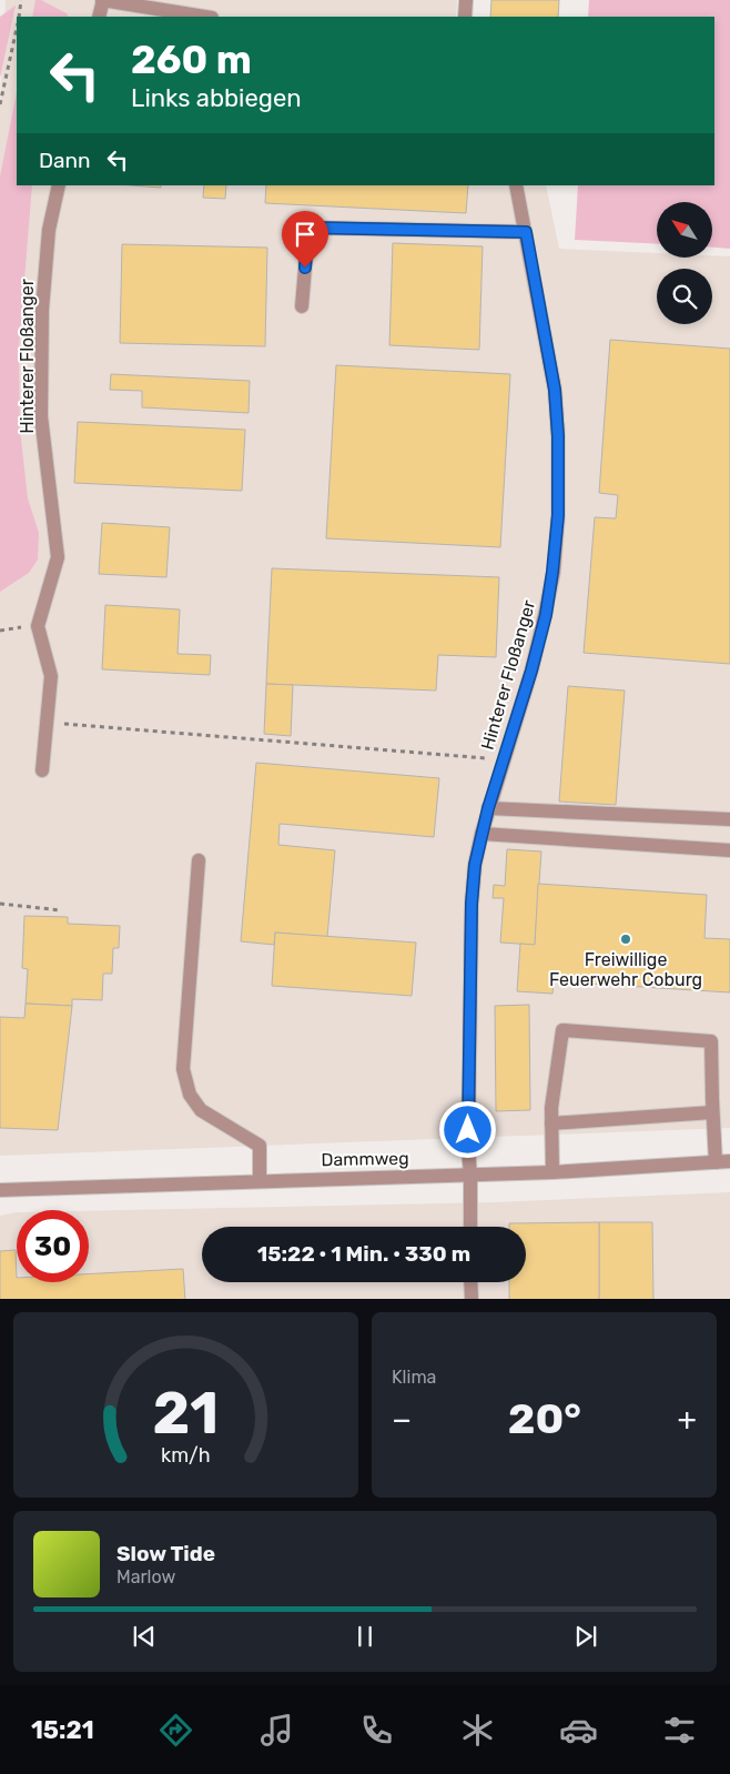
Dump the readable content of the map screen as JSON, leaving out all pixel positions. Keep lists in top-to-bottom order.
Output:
{
  "streets": {
    "street": ["Hinterer Floßanger", "Dammweg"]
  },
  "crossings": [
    ["Hinterer Floßanger", "Dammweg"]
  ],
  "places": ["Freiwillige Feuerwehr Coburg"],
  "north": "top left",
  "page": {
    "turn": ["260 m", "Links abbiegen"],
    "then": "Dann",
    "limit": "30",
    "trip": "15:22 · 1 Min. · 330 m",
    "tile": "Klima",
    "heat": ["−", "20°", "+"],
    "song": ["Slow Tide", "Marlow"],
    "tabs": "15:21",
    "gauge": ["21", "km/h"]
  }
}
